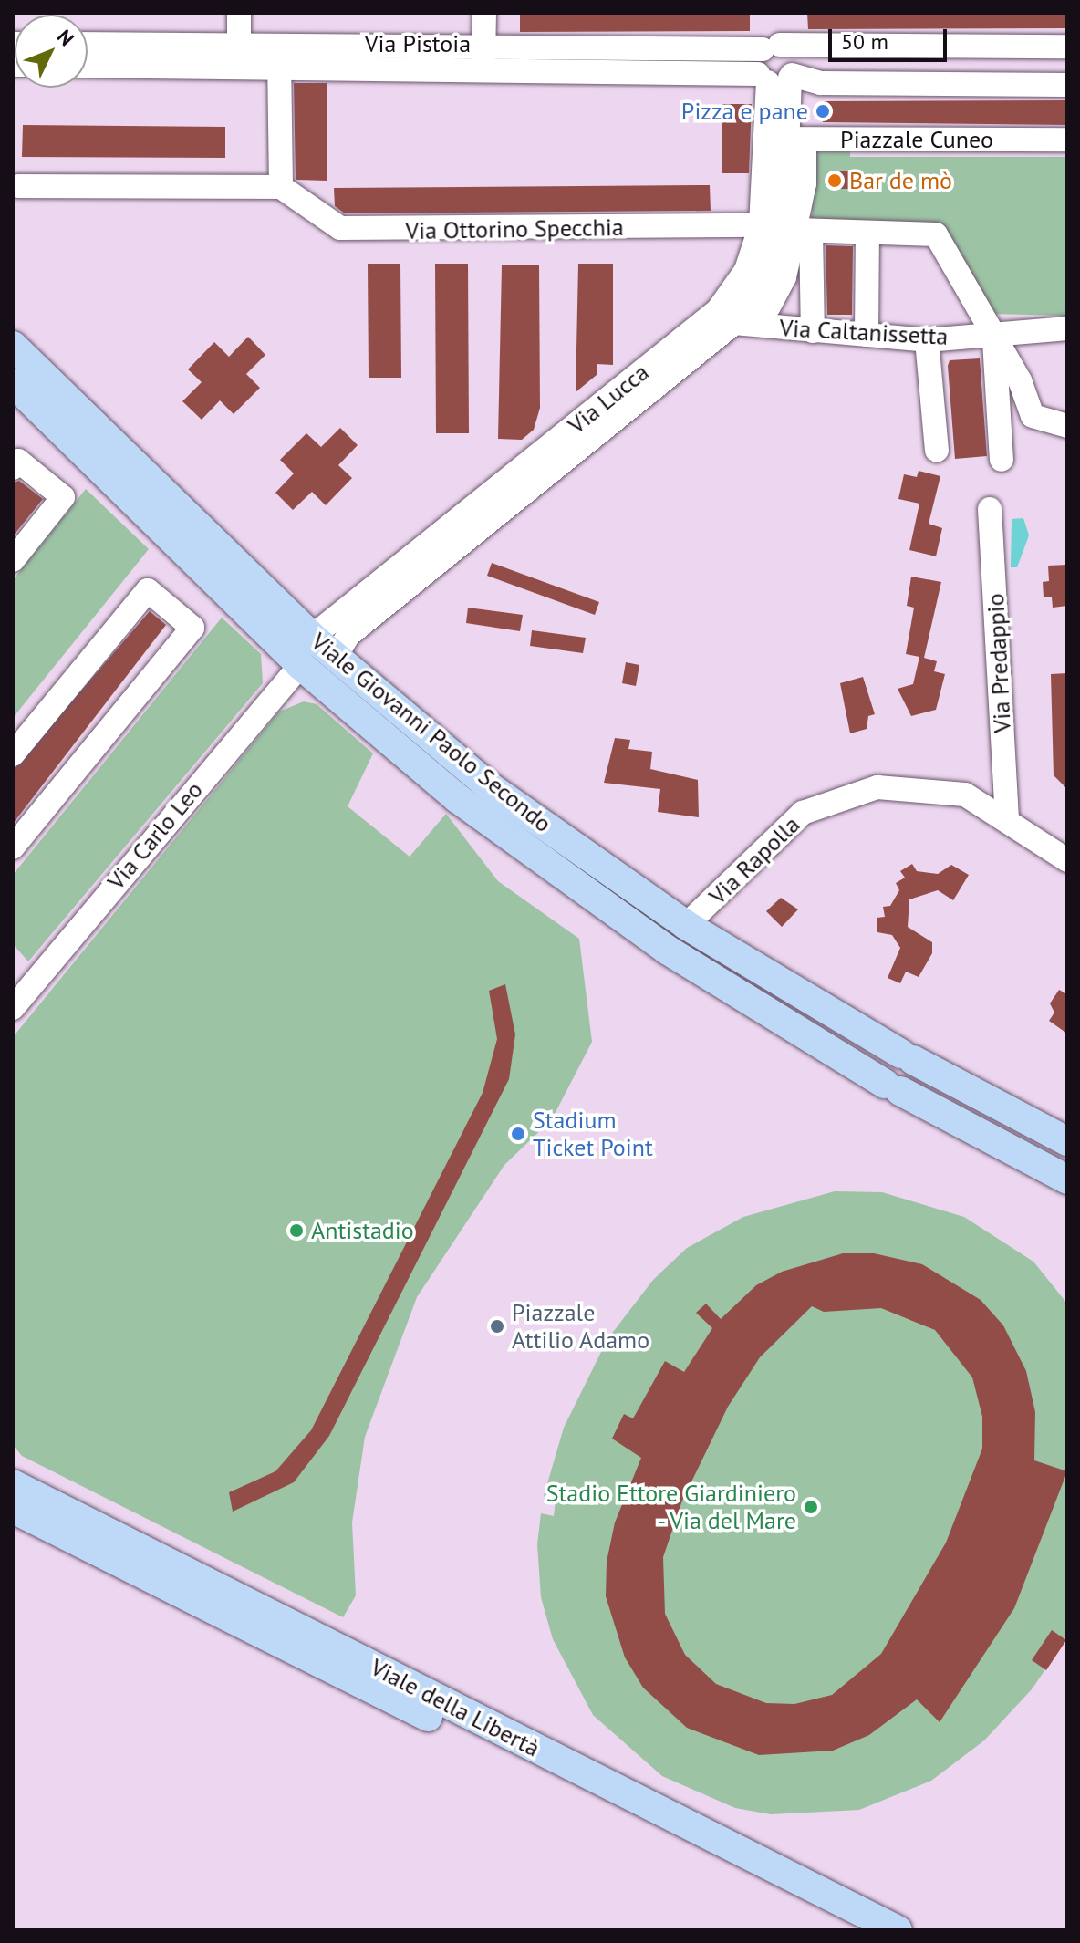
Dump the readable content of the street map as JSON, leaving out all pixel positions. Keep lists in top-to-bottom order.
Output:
{
  "streets": {
    "main road": ["Viale Giovanni Paolo Secondo", "Viale della Libertà"],
    "street": [
      "Via Pistoia",
      "Piazzale Cuneo",
      "Via Ottorino Specchia",
      "Via Caltanissetta",
      "Via Lucca",
      "Via Predappio",
      "Via Carlo Leo",
      "Via Rapolla"
    ]
  },
  "crossings": [
    ["Via Pistoia", "Via Lucca"],
    ["Piazzale Cuneo", "Via Lucca"],
    ["Via Ottorino Specchia", "Via Lucca"],
    ["Via Caltanissetta", "Via Lucca"],
    ["Via Lucca", "Viale Giovanni Paolo Secondo"],
    ["Via Predappio", "Via Rapolla"],
    ["Viale Giovanni Paolo Secondo", "Via Carlo Leo"],
    ["Viale Giovanni Paolo Secondo", "Via Rapolla"]
  ],
  "places": [
    "Pizza e pane",
    "Bar de mò",
    "Stadium Ticket Point",
    "Antistadio",
    "Piazzale Attilio Adamo",
    "Stadio Ettore Giardiniero - Via del Mare"
  ],
  "scale_bar": "50 m",
  "north": "top right"
}
